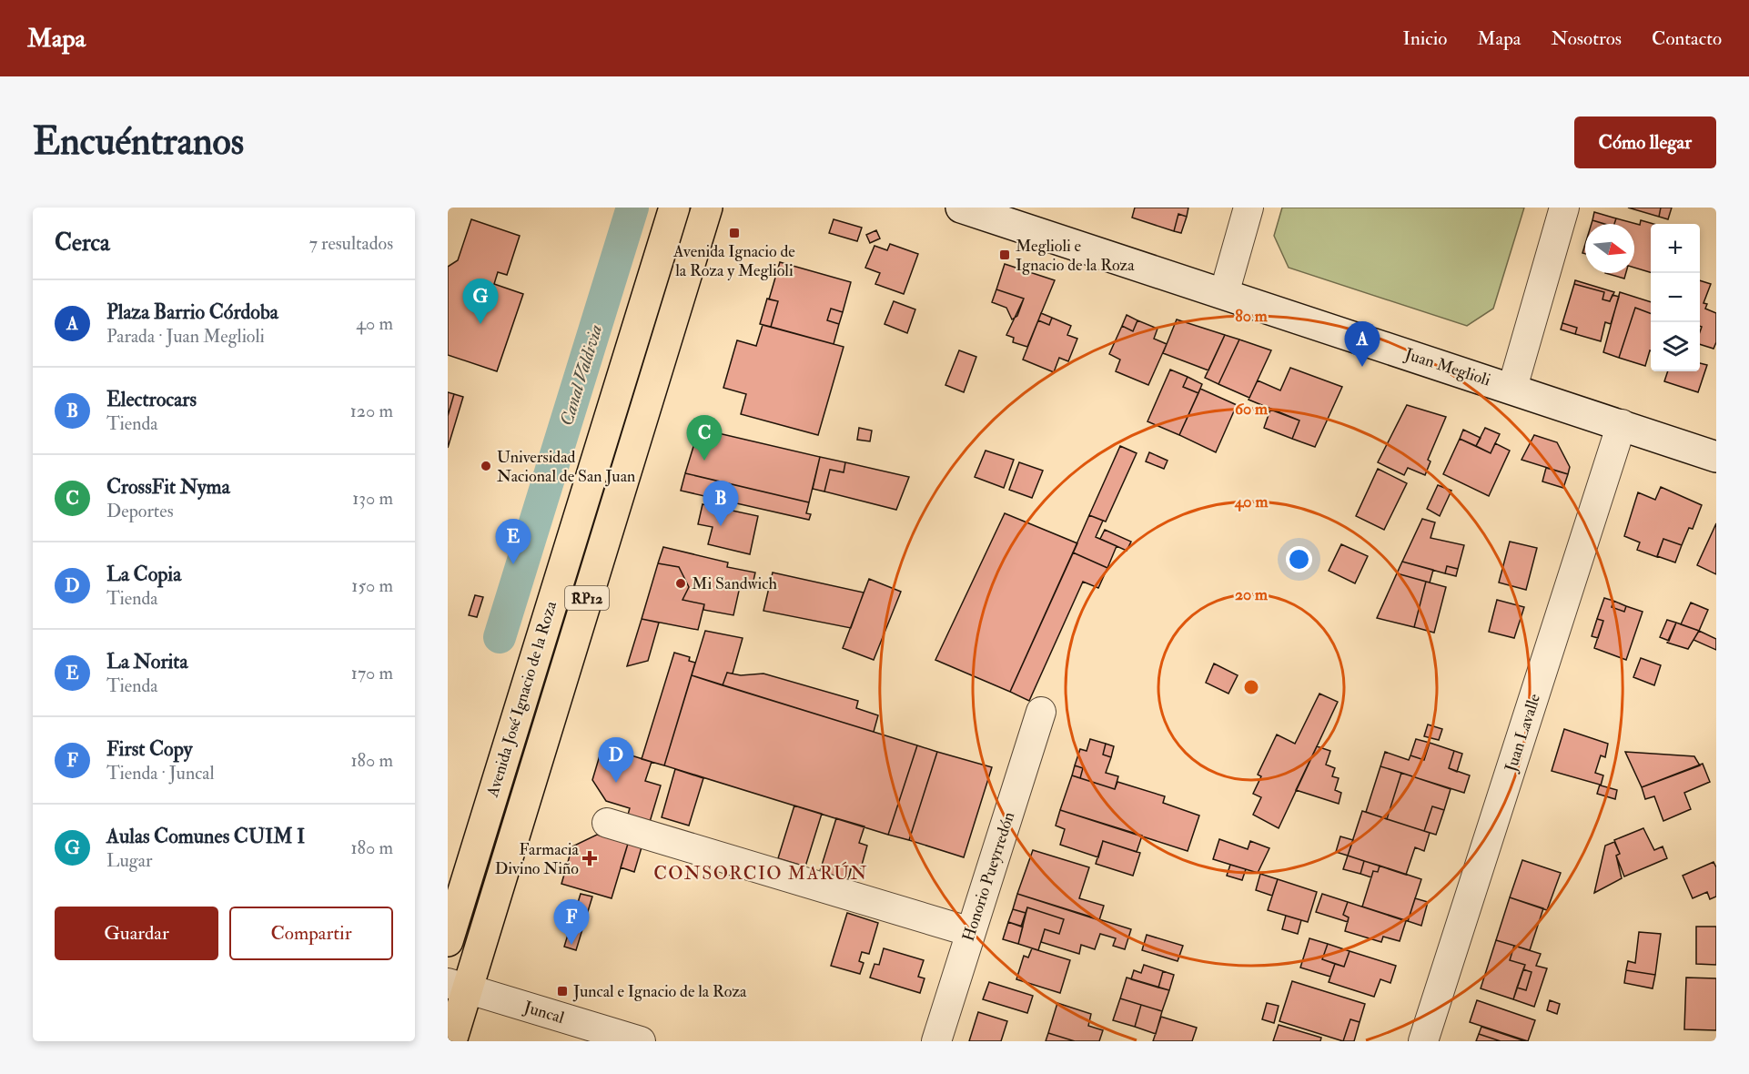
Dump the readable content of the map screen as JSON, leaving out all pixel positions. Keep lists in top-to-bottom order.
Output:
{
  "streets": {
    "main road": ["Juan Meglioli", "RP12", "Avenida José Ignacio de la Roza"],
    "street": ["Juan Lavalle", "Honorio Pueyrredón", "Juncal"]
  },
  "crossings": [
    ["Juan Meglioli", "Juan Lavalle"],
    ["Avenida José Ignacio de la Roza", "Juncal"]
  ],
  "districts": ["CONSORCIO MARÚN"],
  "water": ["Canal Valdivia"],
  "places": {
    "transit": ["Avenida Ignacio de la Roza y Meglioli", "Meglioli e Ignacio de la Roza", "Juncal e Ignacio de la Roza"],
    "other": ["Universidad Nacional de San Juan", "Mi Sandwich"],
    "health": ["Farmacia Divino Niño"]
  },
  "north": "right",
  "page": {
    "header": "Mapa",
    "nav": [
      "Inicio",
      "Mapa",
      "Nosotros",
      "Contacto"
    ],
    "buttons": [
      "Cómo llegar",
      ["Guardar", "Compartir"]
    ],
    "title": "Encuéntranos",
    "heading": ["Cerca", "7 resultados"],
    "map_buttons": ["+", "−"],
    "list": [
      {
        "mark": "A",
        "name": "Plaza Barrio Córdoba",
        "note": "Parada · Juan Meglioli",
        "value": "40 m"
      },
      {
        "mark": "B",
        "name": "Electrocars",
        "note": "Tienda",
        "value": "120 m"
      },
      {
        "mark": "C",
        "name": "CrossFit Nyma",
        "note": "Deportes",
        "value": "130 m"
      },
      {
        "mark": "D",
        "name": "La Copia",
        "note": "Tienda",
        "value": "150 m"
      },
      {
        "mark": "E",
        "name": "La Norita",
        "note": "Tienda",
        "value": "170 m"
      },
      {
        "mark": "F",
        "name": "First Copy",
        "note": "Tienda · Juncal",
        "value": "180 m"
      },
      {
        "mark": "G",
        "name": "Aulas Comunes CUIM I",
        "note": "Lugar",
        "value": "180 m"
      }
    ],
    "pins": [
      "G",
      "A",
      "C",
      "B",
      "E",
      "D",
      "F"
    ]
  },
  "rings": [
    "80 m",
    "60 m",
    "40 m",
    "20 m"
  ]
}
